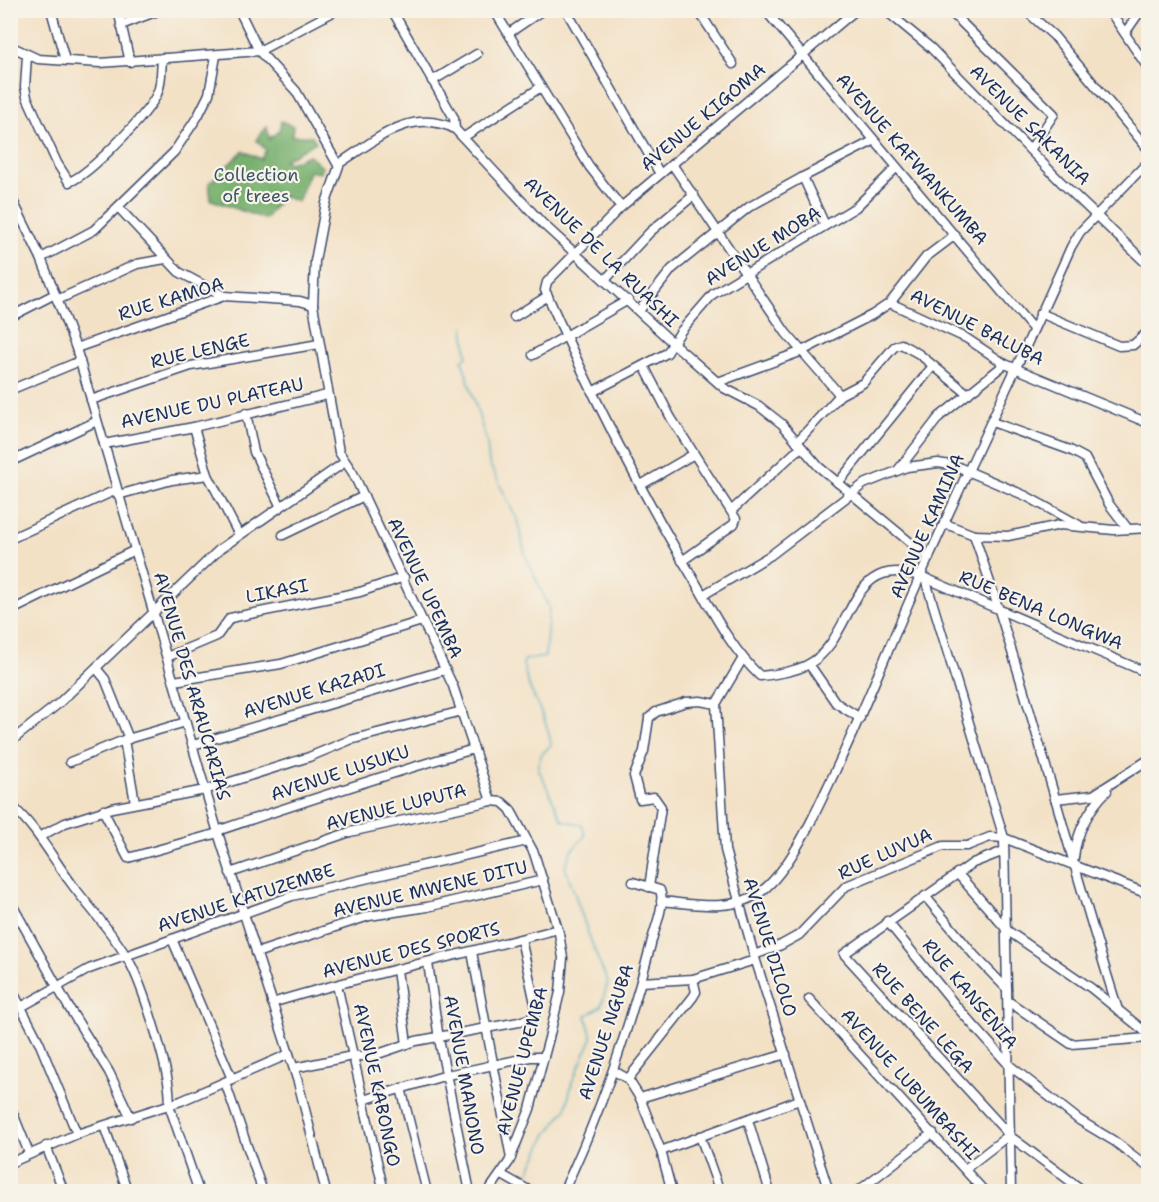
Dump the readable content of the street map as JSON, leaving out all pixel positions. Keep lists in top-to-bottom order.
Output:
{
  "streets": {
    "street": [
      "AVENUE KIGOMA",
      "AVENUE SAKANIA",
      "AVENUE KAFWANKUMBA",
      "AVENUE MOBA",
      "AVENUE DE LA RUASHI",
      "RUE KAMOA",
      "AVENUE BALUBA",
      "RUE LENGE",
      "AVENUE DU PLATEAU",
      "AVENUE KAMINA",
      "AVENUE UPEMBA",
      "LIKASI",
      "RUE BENA LONGWA",
      "AVENUE DES ARAUCARIAS",
      "AVENUE KAZADI",
      "AVENUE LUSUKU",
      "AVENUE LUPUTA",
      "RUE LUVUA",
      "AVENUE MWENE DITU",
      "AVENUE KATUZEMBE",
      "AVENUE DILOLO",
      "AVENUE DES SPORTS",
      "RUE KANSENIA",
      "RUE BENE LEGA",
      "AVENUE NGUBA",
      "AVENUE MANONO",
      "AVENUE LUBUMBASHI",
      "AVENUE KABONGO"
    ]
  },
  "crossings": [
    ["AVENUE KIGOMA", "AVENUE KAFWANKUMBA"],
    ["AVENUE KIGOMA", "AVENUE DE LA RUASHI"],
    ["AVENUE SAKANIA", "AVENUE KAMINA"],
    ["AVENUE KAFWANKUMBA", "AVENUE MOBA"],
    ["AVENUE KAFWANKUMBA", "AVENUE BALUBA"],
    ["AVENUE KAFWANKUMBA", "AVENUE KAMINA"],
    ["AVENUE MOBA", "AVENUE DE LA RUASHI"],
    ["AVENUE DE LA RUASHI", "AVENUE BALUBA"],
    ["AVENUE DE LA RUASHI", "AVENUE KAMINA"],
    ["RUE KAMOA", "AVENUE DES ARAUCARIAS"],
    ["AVENUE BALUBA", "AVENUE KAMINA"],
    ["RUE LENGE", "AVENUE DES ARAUCARIAS"],
    ["AVENUE DU PLATEAU", "AVENUE DES ARAUCARIAS"],
    ["AVENUE KAMINA", "RUE BENA LONGWA"],
    ["AVENUE KAMINA", "AVENUE DILOLO"],
    ["AVENUE UPEMBA", "LIKASI"],
    ["AVENUE UPEMBA", "AVENUE KAZADI"],
    ["AVENUE UPEMBA", "AVENUE LUSUKU"],
    ["AVENUE UPEMBA", "AVENUE LUPUTA"],
    ["AVENUE UPEMBA", "AVENUE MWENE DITU"],
    ["AVENUE UPEMBA", "AVENUE KATUZEMBE"],
    ["AVENUE UPEMBA", "AVENUE DES SPORTS"],
    ["LIKASI", "AVENUE DES ARAUCARIAS"],
    ["AVENUE DES ARAUCARIAS", "AVENUE KAZADI"],
    ["AVENUE DES ARAUCARIAS", "AVENUE LUSUKU"],
    ["AVENUE DES ARAUCARIAS", "AVENUE LUPUTA"],
    ["AVENUE DES ARAUCARIAS", "AVENUE MWENE DITU"],
    ["AVENUE DES ARAUCARIAS", "AVENUE KATUZEMBE"],
    ["AVENUE DES ARAUCARIAS", "AVENUE DES SPORTS"],
    ["RUE LUVUA", "AVENUE DILOLO"],
    ["RUE LUVUA", "AVENUE NGUBA"],
    ["AVENUE DES SPORTS", "AVENUE MANONO"],
    ["AVENUE DES SPORTS", "AVENUE KABONGO"],
    ["RUE KANSENIA", "RUE BENE LEGA"]
  ],
  "parks": ["Collection of trees"]
}
